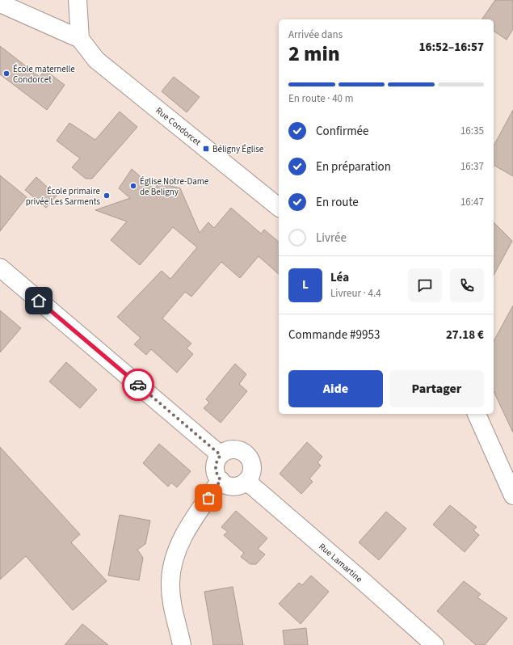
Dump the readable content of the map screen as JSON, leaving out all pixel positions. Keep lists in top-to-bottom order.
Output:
{
  "streets": {
    "street": ["Rue Condorcet", "Rue Lamartine"]
  },
  "places": {
    "other": ["École maternelle Condorcet", "Église Notre-Dame de Beligny", "École primaire privée Les Sarments"],
    "transit": ["Béligny Église"]
  },
  "page": {
    "heading": ["2 min", "Arrivée dans", "16:52–16:57"],
    "panel": [
      "Léa",
      "Livreur · 4.4",
      "Commande #9953",
      "27.18 €"
    ],
    "bar": "En route · 40 m",
    "list": [
      ["Confirmée", "16:35"],
      ["En préparation", "16:37"],
      ["En route", "16:47"],
      "Livrée"
    ],
    "round": "L",
    "buttons": ["Aide", "Partager"]
  }
}
